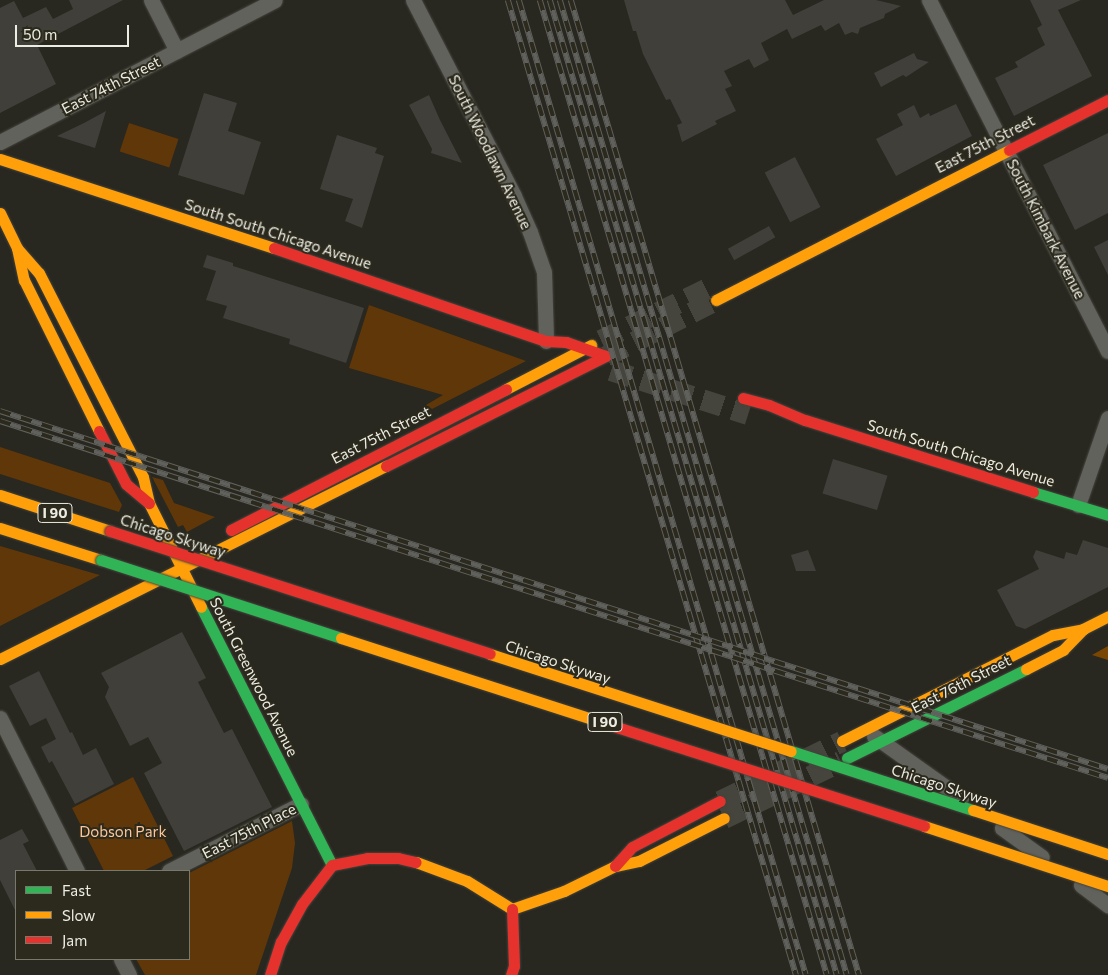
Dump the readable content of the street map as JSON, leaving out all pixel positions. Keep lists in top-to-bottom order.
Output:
{
  "streets": {
    "main road": [
      "East 75th Street",
      "South South Chicago Avenue",
      "I 90",
      "Chicago Skyway",
      "South Greenwood Avenue",
      "East 76th Street"
    ],
    "street": [
      "East 74th Street",
      "South Woodlawn Avenue",
      "South Kimbark Avenue",
      "East 75th Place"
    ]
  },
  "crossings": [
    ["East 75th Street", "South Kimbark Avenue"],
    ["East 75th Street", "South South Chicago Avenue"],
    ["East 75th Street", "South Greenwood Avenue"],
    ["South Woodlawn Avenue", "South South Chicago Avenue"],
    ["South Greenwood Avenue", "East 75th Place"]
  ],
  "parks": ["Dobson Park"],
  "legend": ["Fast", "Slow", "Jam"],
  "scale_bar": "50 m"
}
